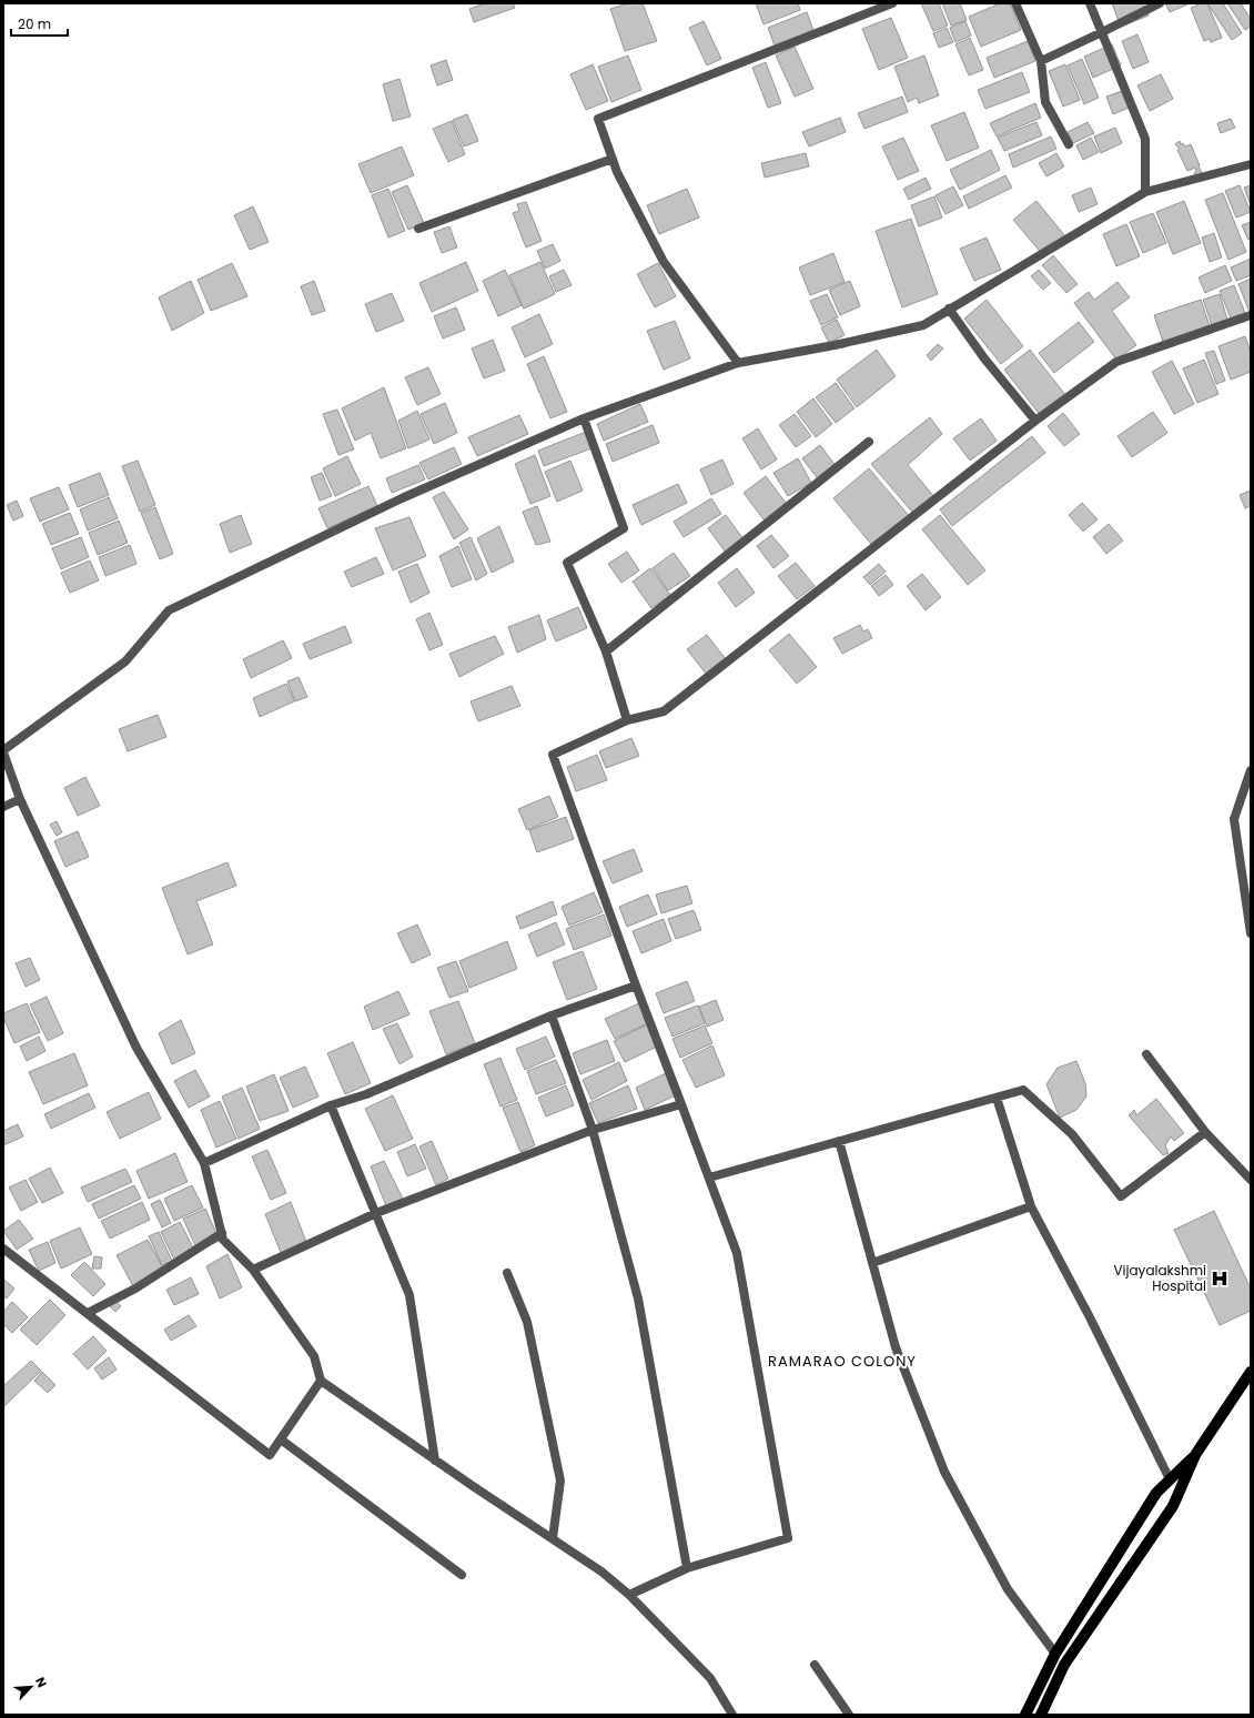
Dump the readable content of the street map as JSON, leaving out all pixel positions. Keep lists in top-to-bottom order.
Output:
{
  "districts": ["RAMARAO COLONY"],
  "places": {
    "hospital": ["Vijayalakshmi Hospital"]
  },
  "scale_bar": "20 m",
  "north": "top right"
}
